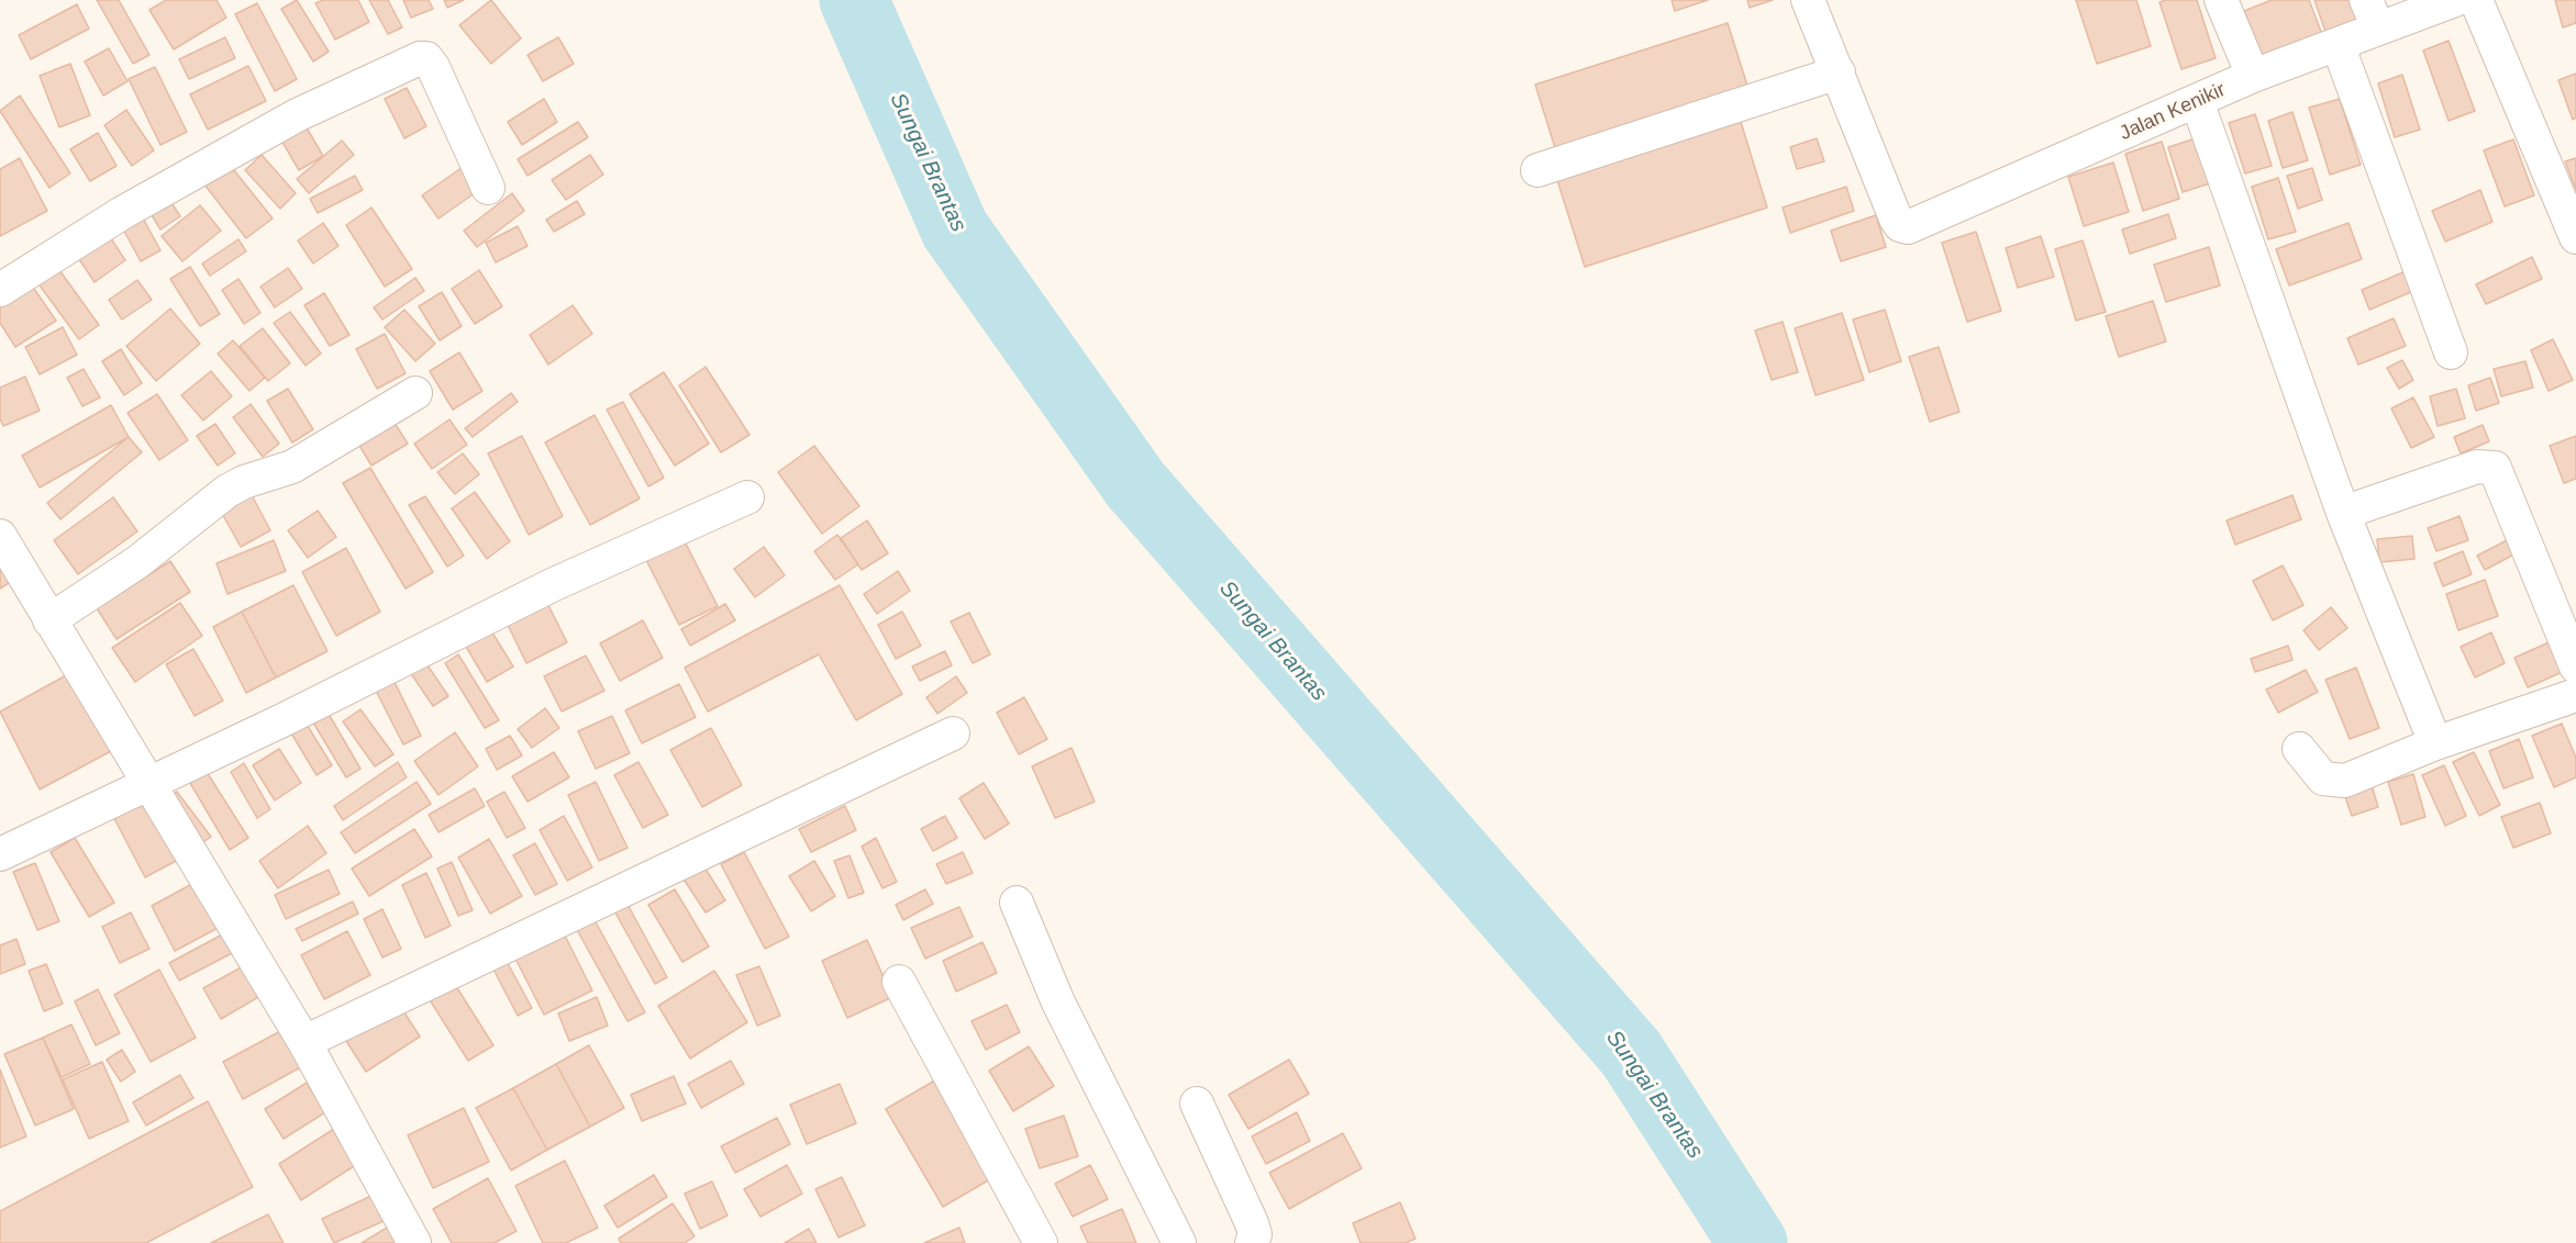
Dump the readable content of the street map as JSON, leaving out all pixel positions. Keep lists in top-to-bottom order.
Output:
{
  "streets": {
    "street": ["Jalan Kenikir"]
  },
  "water": ["Sungai Brantas"]
}
